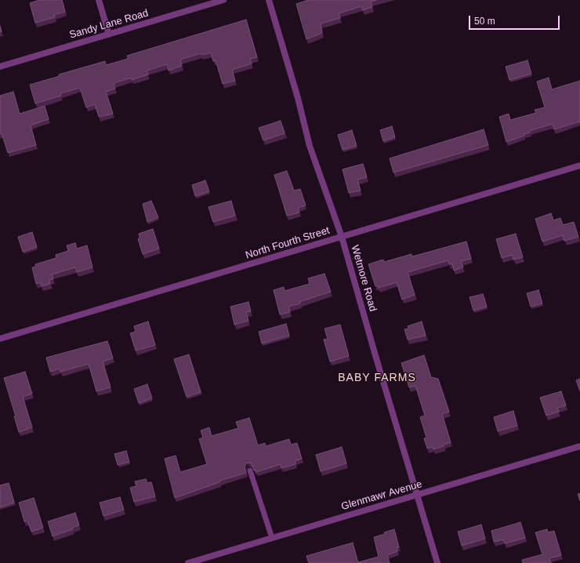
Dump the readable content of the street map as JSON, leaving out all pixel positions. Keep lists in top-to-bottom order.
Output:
{
  "streets": {
    "street": [
      "Sandy Lane Road",
      "North Fourth Street",
      "Wetmore Road",
      "Glenmawr Avenue"
    ]
  },
  "crossings": [
    ["North Fourth Street", "Wetmore Road"],
    ["Wetmore Road", "Glenmawr Avenue"]
  ],
  "districts": ["BABY FARMS"],
  "scale_bar": "50 m"
}
